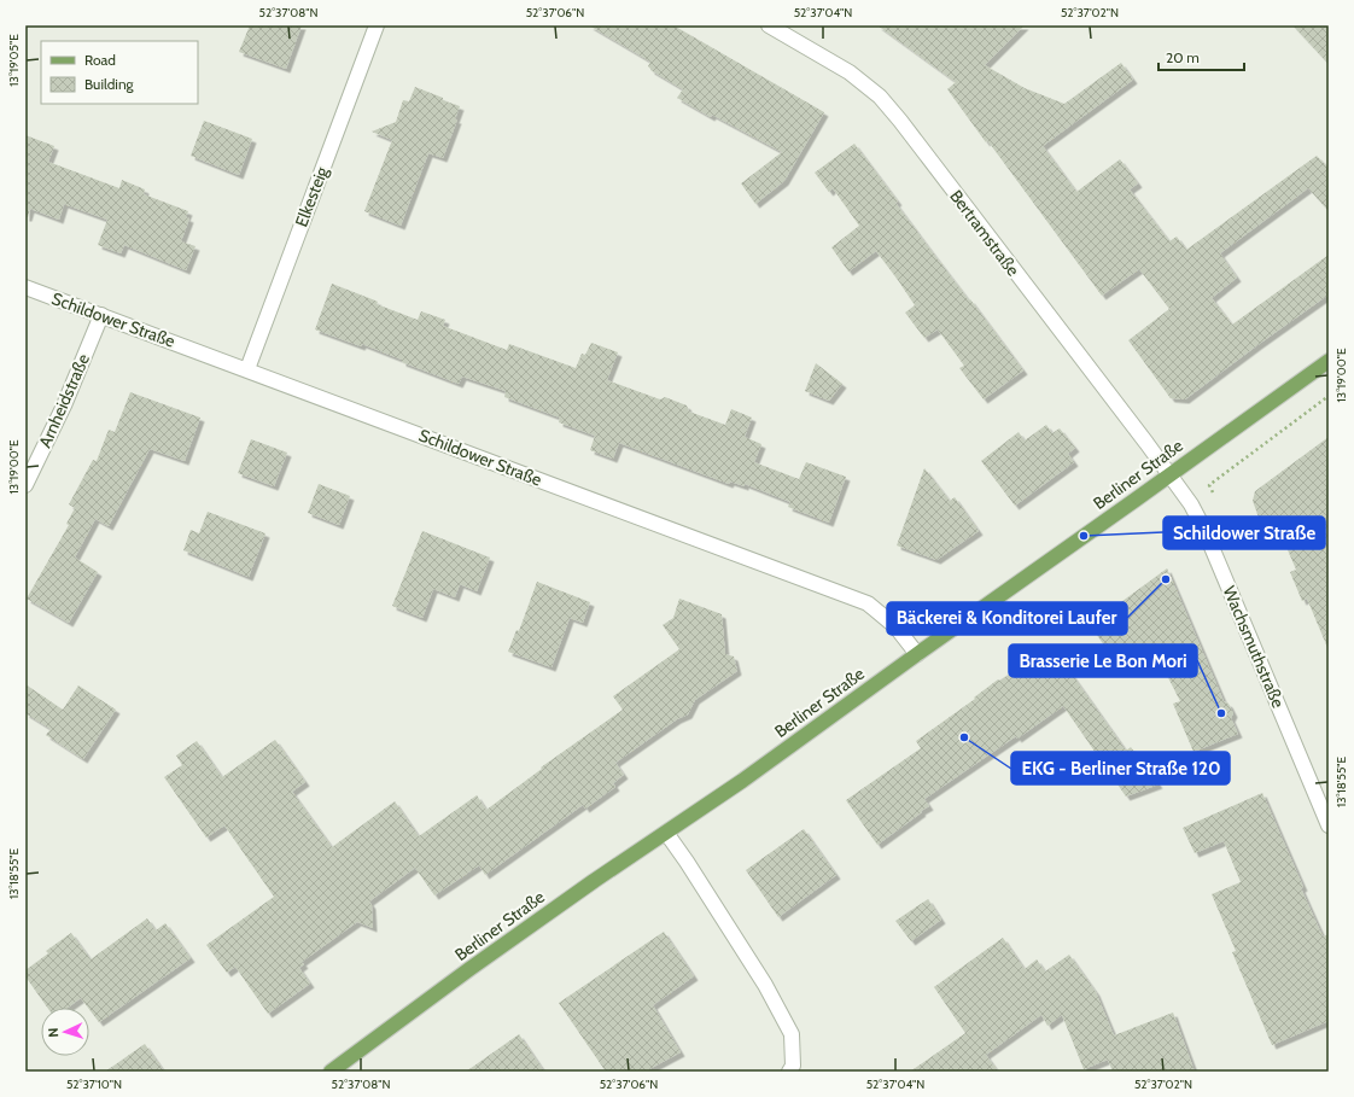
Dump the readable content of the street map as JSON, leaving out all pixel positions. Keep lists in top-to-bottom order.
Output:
{
  "streets": {
    "main road": ["Berliner Straße"],
    "street": [
      "Elkesteig",
      "Bertramstraße",
      "Schildower Straße",
      "Arnheidstraße",
      "Wachsmuthstraße"
    ]
  },
  "crossings": [
    ["Elkesteig", "Schildower Straße"],
    ["Bertramstraße", "Berliner Straße"],
    ["Bertramstraße", "Wachsmuthstraße"],
    ["Schildower Straße", "Arnheidstraße"],
    ["Schildower Straße", "Berliner Straße"],
    ["Berliner Straße", "Wachsmuthstraße"]
  ],
  "places": [
    "Schildower Straße",
    "Bäckerei & Konditorei Laufer",
    "Brasserie Le Bon Mori",
    "EKG - Berliner Straße 120"
  ],
  "legend": ["Road", "Building"],
  "scale_bar": "20 m",
  "north": "left",
  "coordinates": [
    "52°37'08\"N",
    "52°37'06\"N",
    "52°37'04\"N",
    "52°37'02\"N",
    "13°19'05\"E",
    "13°19'00\"E",
    "13°18'55\"E",
    "52°37'10\"N"
  ]
}
